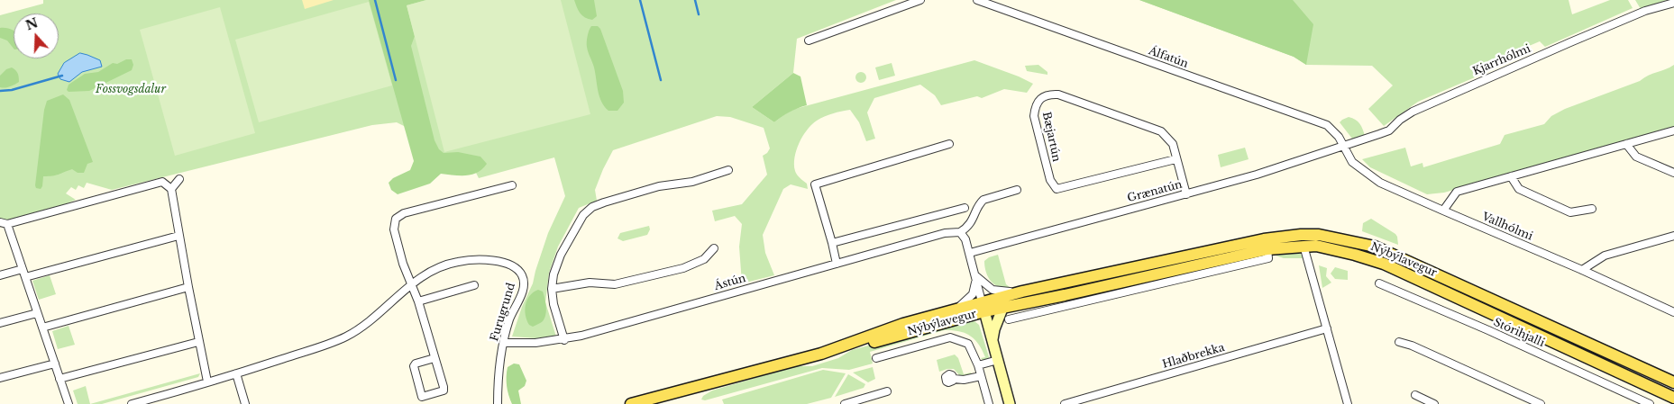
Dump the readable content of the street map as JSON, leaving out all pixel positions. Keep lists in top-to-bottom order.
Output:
{
  "streets": {
    "main road": ["Nýbýlavegur"],
    "street": [
      "Álfatún",
      "Kjarrhólmi",
      "Bæjartún",
      "Grænatún",
      "Vallhólmi",
      "Ástún",
      "Furugrund",
      "Stórihjalli",
      "Hlaðbrekka"
    ]
  },
  "crossings": [
    ["Álfatún", "Kjarrhólmi"],
    ["Álfatún", "Grænatún"],
    ["Álfatún", "Vallhólmi"],
    ["Kjarrhólmi", "Grænatún"],
    ["Kjarrhólmi", "Vallhólmi"],
    ["Bæjartún", "Grænatún"],
    ["Grænatún", "Vallhólmi"],
    ["Ástún", "Furugrund"]
  ],
  "parks": ["Fossvogsdalur"],
  "north": "top"
}
